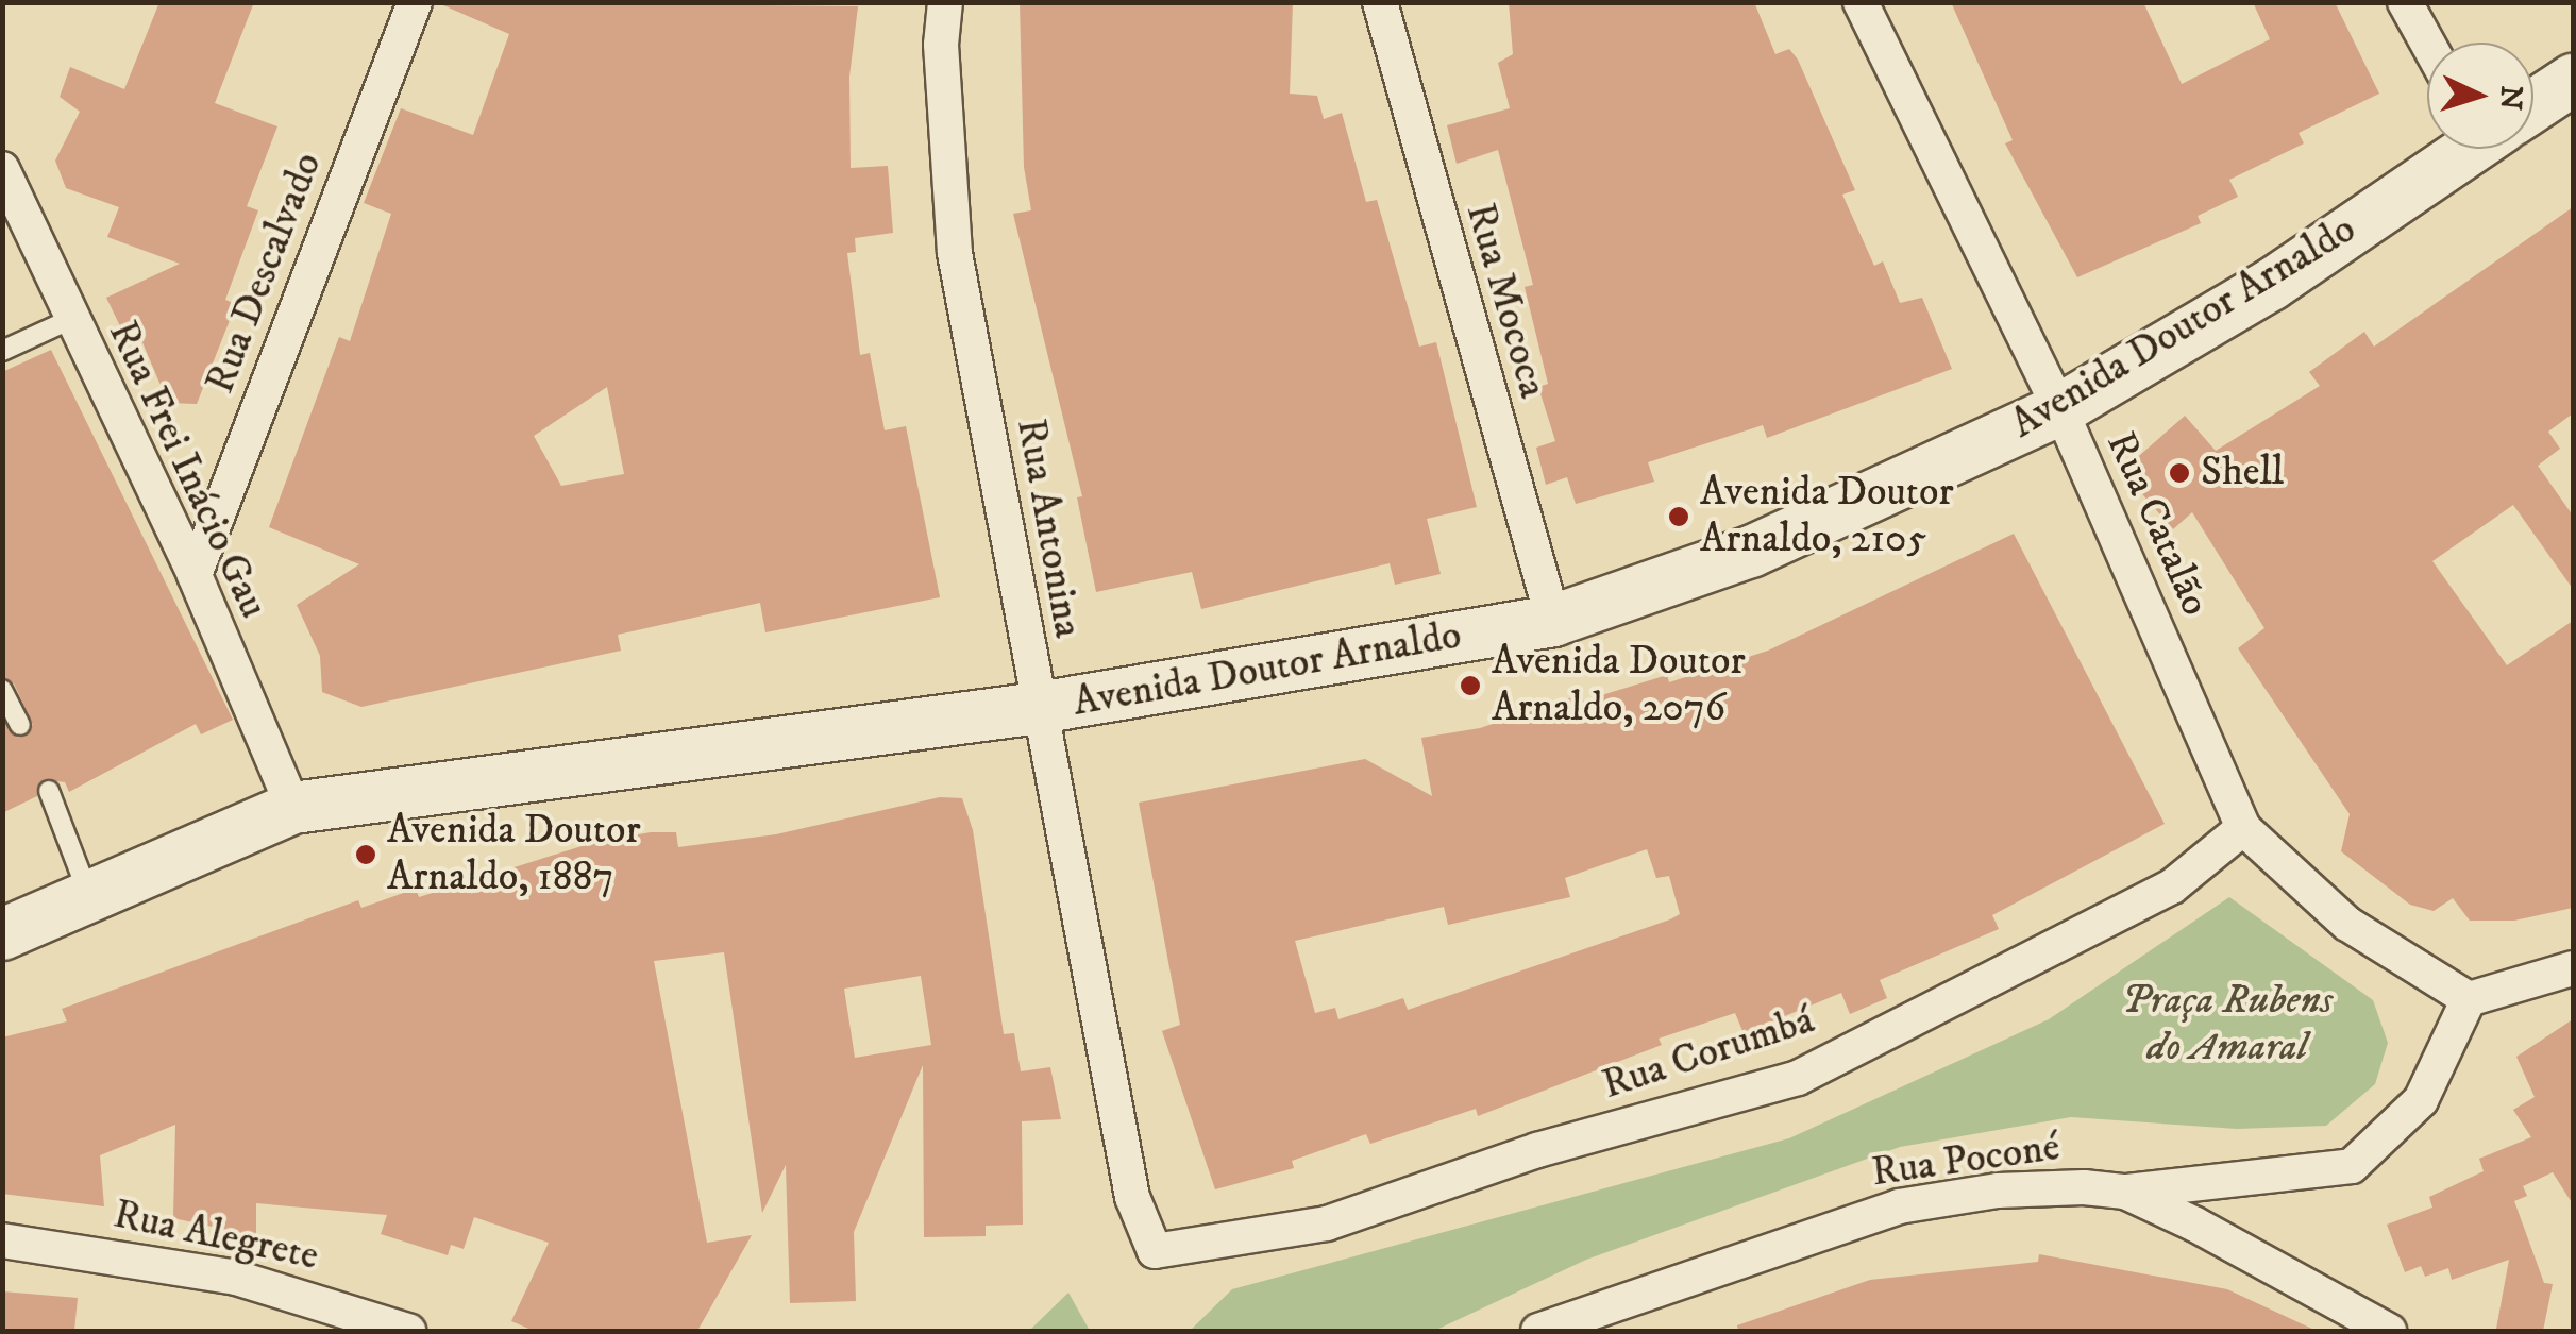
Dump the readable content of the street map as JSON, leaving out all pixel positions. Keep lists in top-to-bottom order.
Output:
{
  "streets": {
    "main road": ["Avenida Doutor Arnaldo"],
    "street": [
      "Rua Descalvado",
      "Rua Mococa",
      "Rua Frei Inácio Gau",
      "Rua Catalão",
      "Rua Antonina",
      "Rua Corumbá",
      "Rua Poconé",
      "Rua Alegrete"
    ]
  },
  "crossings": [
    ["Rua Descalvado", "Rua Frei Inácio Gau"],
    ["Rua Mococa", "Avenida Doutor Arnaldo"],
    ["Avenida Doutor Arnaldo", "Rua Frei Inácio Gau"],
    ["Avenida Doutor Arnaldo", "Rua Catalão"],
    ["Avenida Doutor Arnaldo", "Rua Antonina"],
    ["Rua Catalão", "Rua Corumbá"],
    ["Rua Antonina", "Rua Corumbá"]
  ],
  "parks": ["Praça Rubens do Amaral"],
  "places": [
    "Shell",
    "Avenida Doutor Arnaldo, 2105",
    "Avenida Doutor Arnaldo, 2076",
    "Avenida Doutor Arnaldo, 1887"
  ],
  "north": "right"
}
